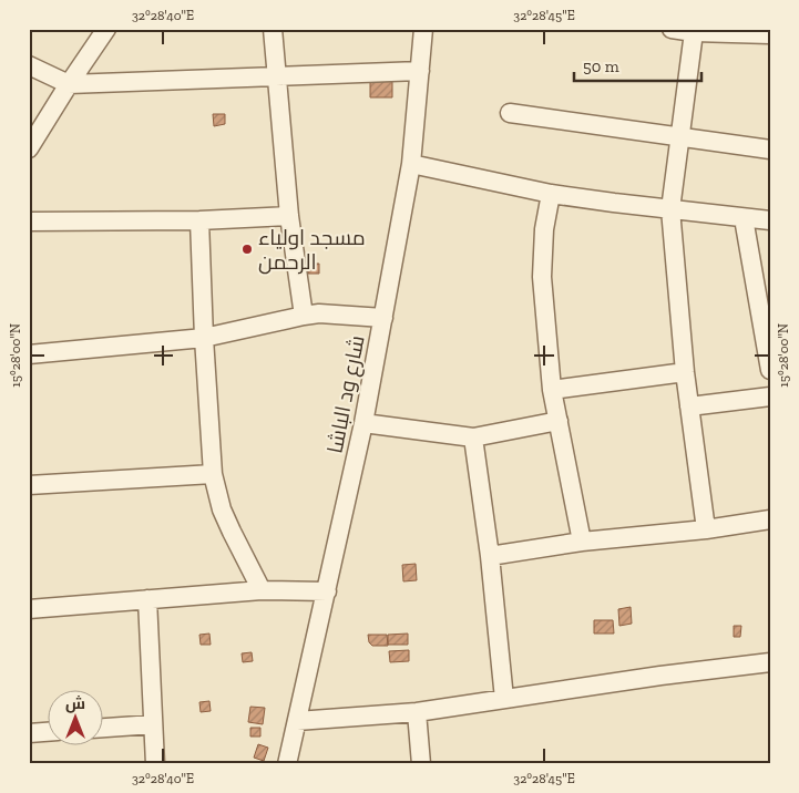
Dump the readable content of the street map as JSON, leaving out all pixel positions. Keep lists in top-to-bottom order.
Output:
{
  "streets": {
    "street": ["شارع ود الباشا"]
  },
  "places": ["مسجد اولياء الرحمن"],
  "scale_bar": "50 m",
  "north": "top",
  "coordinates": ["32°28'40\"E", "32°28'45\"E", "15°28'00\"N"]
}
